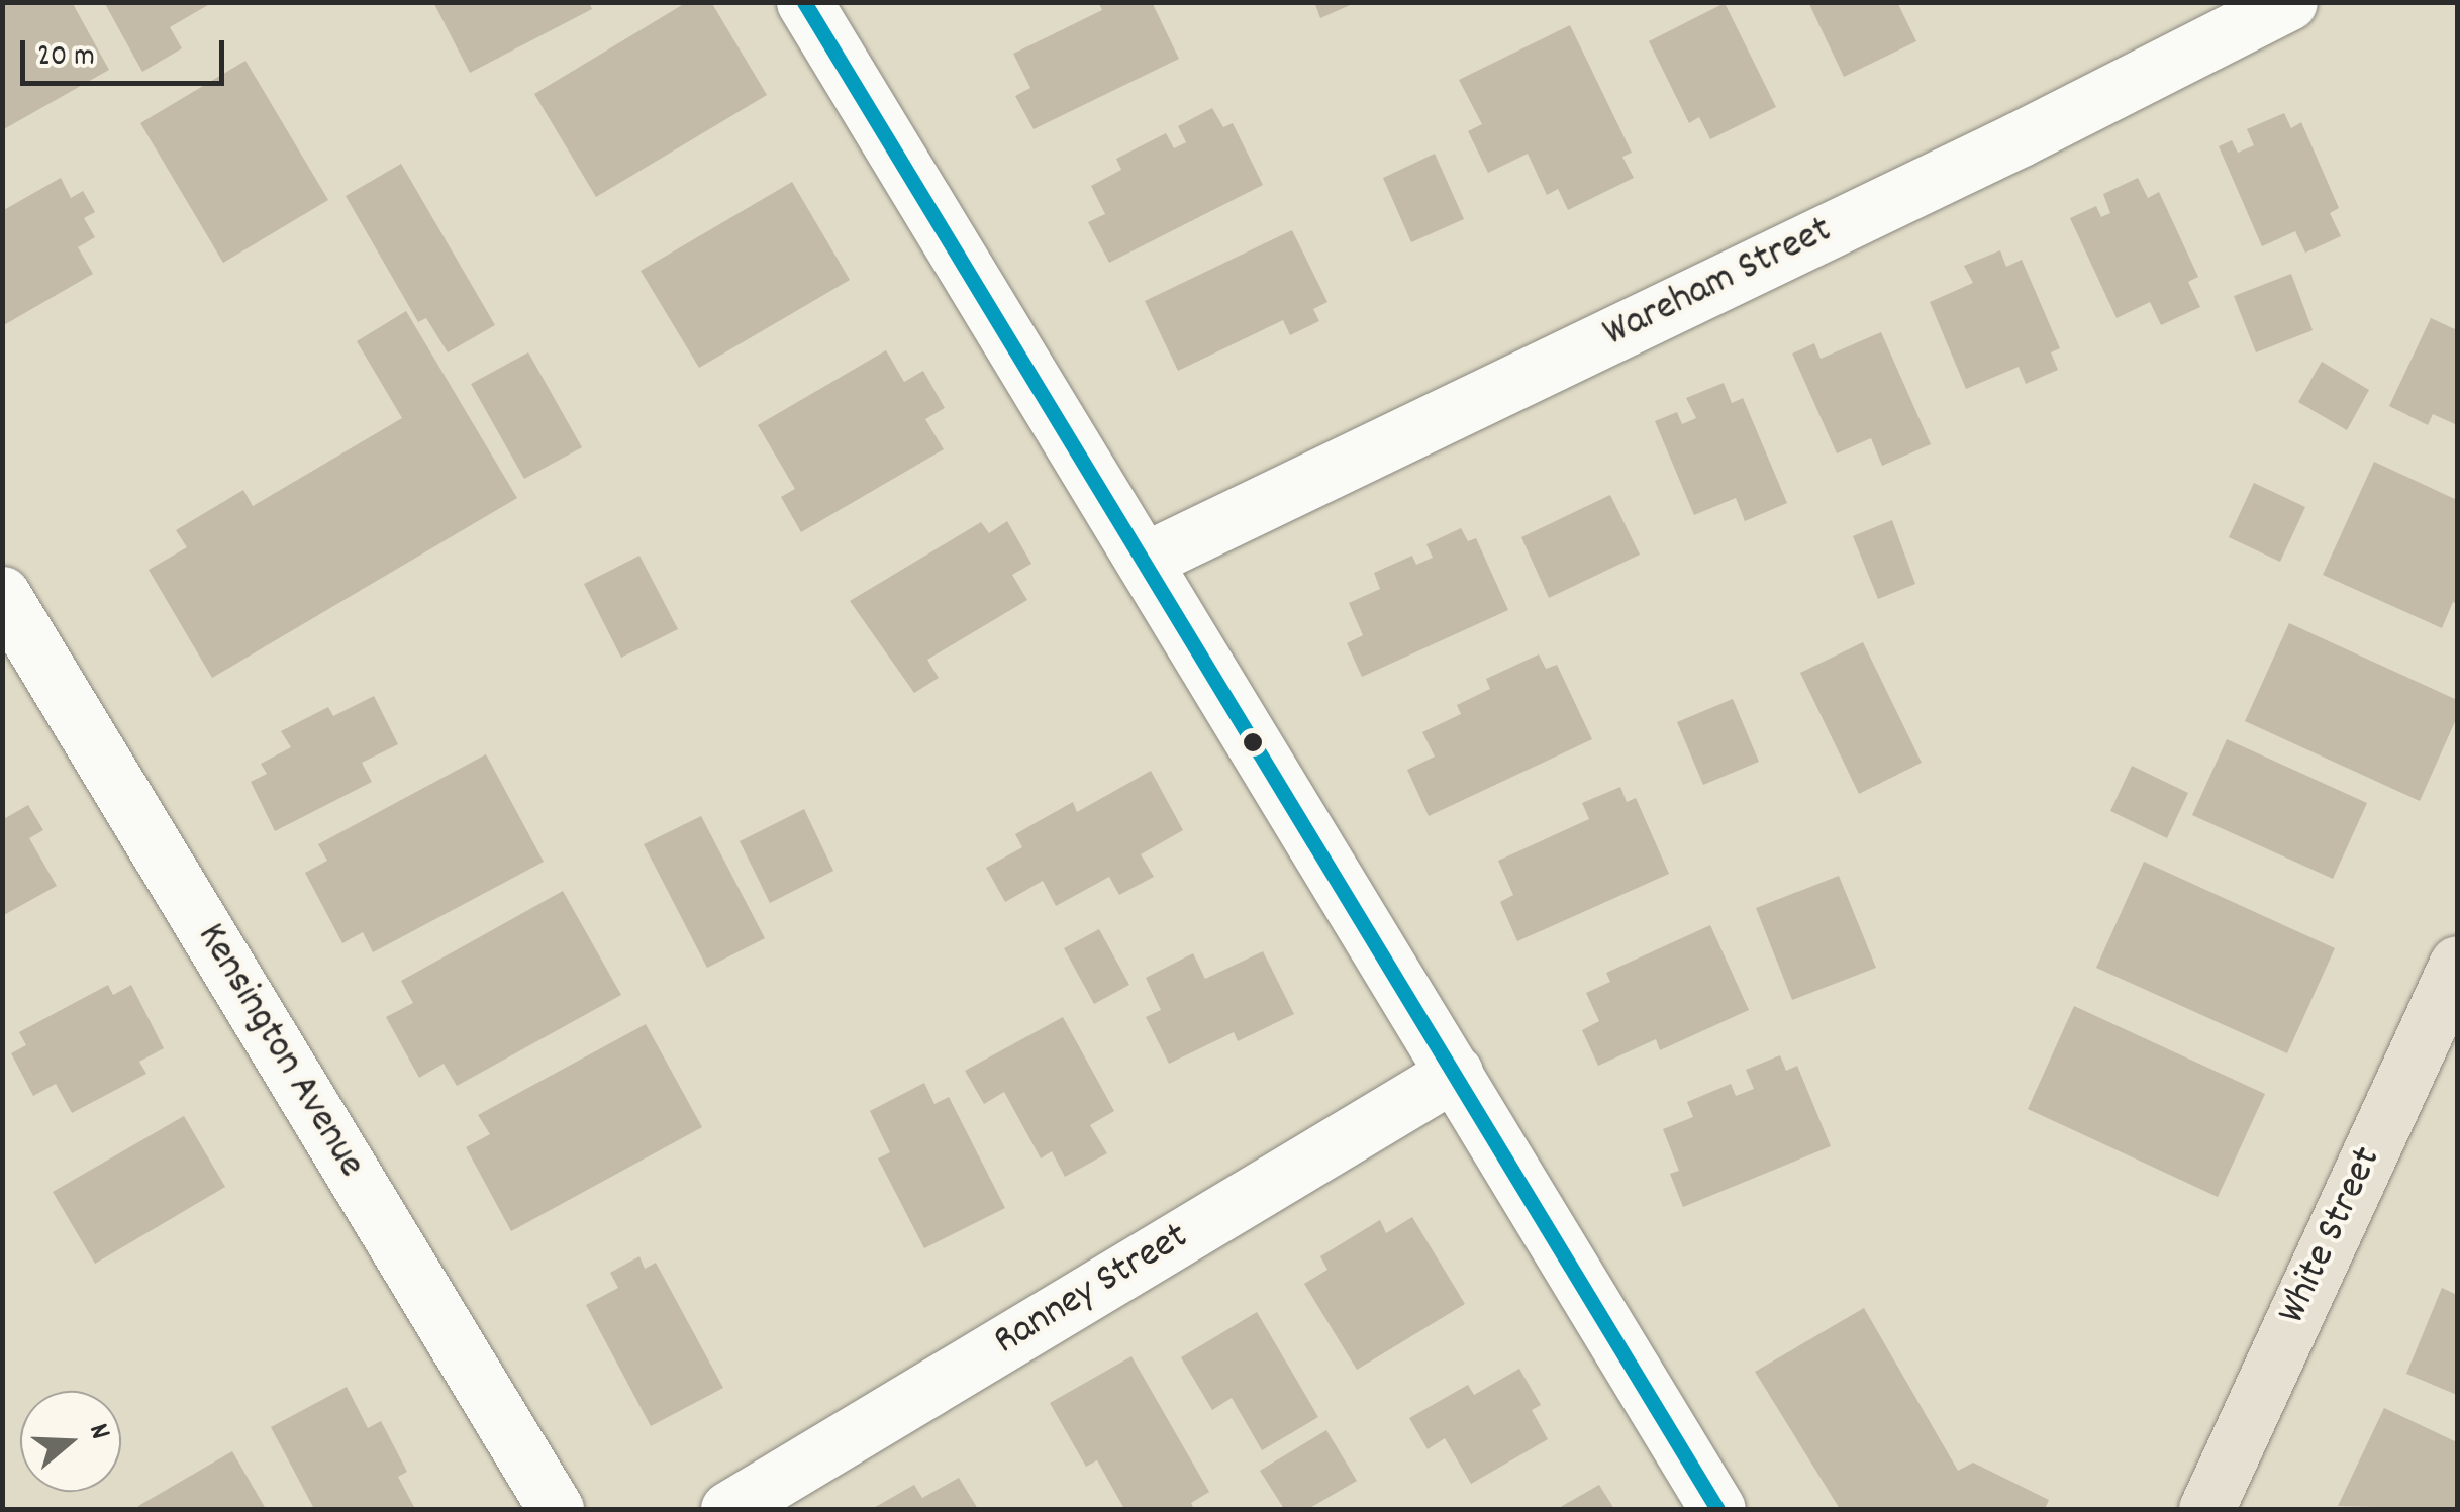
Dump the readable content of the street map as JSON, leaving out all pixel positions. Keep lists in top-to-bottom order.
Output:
{
  "streets": {
    "main road": ["White Street"],
    "street": ["Wareham Street", "Kensington Avenue", "Ranney Street"]
  },
  "scale_bar": "20 m",
  "north": "right"
}
